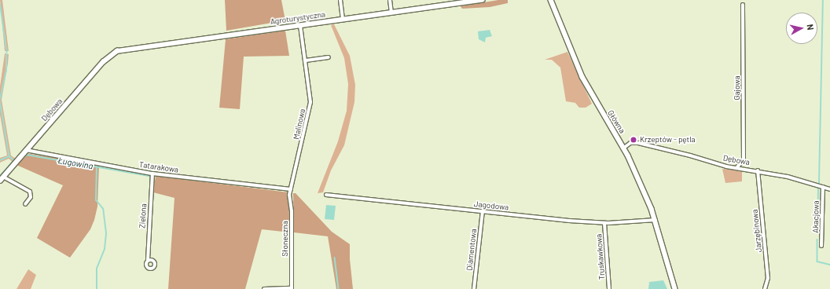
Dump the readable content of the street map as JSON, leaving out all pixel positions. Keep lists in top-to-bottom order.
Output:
{
  "streets": {
    "street": [
      "Agroturystyczna",
      "Gajowa",
      "Dębowa",
      "Główna",
      "Malinowa",
      "Tatarakowa",
      "Jagodowa",
      "Zielona",
      "Akacjowa",
      "Jarzębinowa",
      "Słoneczna",
      "Diamentowa",
      "Truskawkowa"
    ]
  },
  "crossings": [
    ["Agroturystyczna", "Dębowa"],
    ["Agroturystyczna", "Malinowa"],
    ["Gajowa", "Dębowa"],
    ["Dębowa", "Główna"],
    ["Dębowa", "Tatarakowa"],
    ["Dębowa", "Akacjowa"],
    ["Dębowa", "Jarzębinowa"],
    ["Główna", "Jagodowa"],
    ["Malinowa", "Tatarakowa"],
    ["Malinowa", "Słoneczna"],
    ["Tatarakowa", "Zielona"],
    ["Tatarakowa", "Słoneczna"],
    ["Jagodowa", "Diamentowa"],
    ["Jagodowa", "Truskawkowa"]
  ],
  "water": ["Ługowina"],
  "places": ["Krzeptów - pętla"],
  "north": "right"
}
